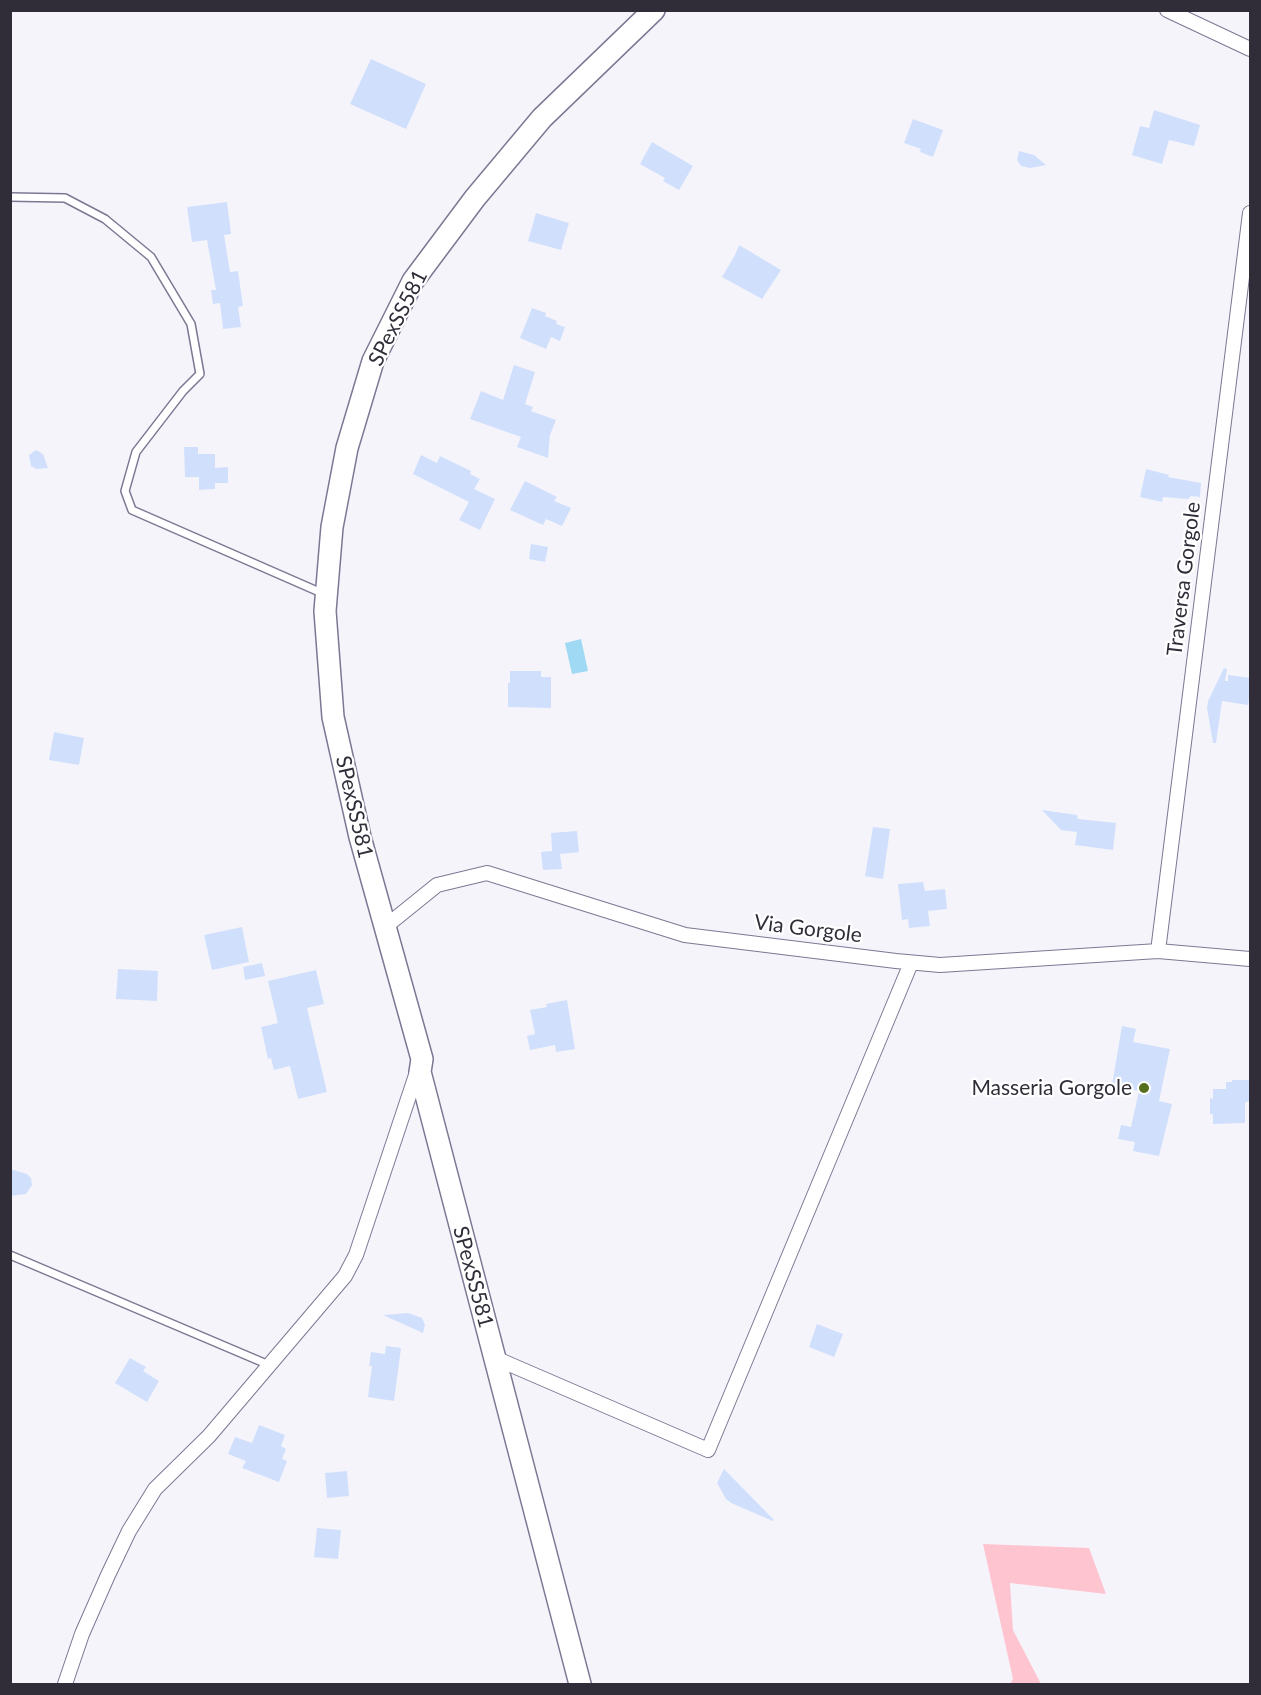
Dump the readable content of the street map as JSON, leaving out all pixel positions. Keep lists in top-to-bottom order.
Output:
{
  "streets": {
    "main road": ["SPexSS581"],
    "street": ["Traversa Gorgole", "Via Gorgole"]
  },
  "crossings": [
    ["SPexSS581", "Via Gorgole"],
    ["Traversa Gorgole", "Via Gorgole"]
  ],
  "places": ["Masseria Gorgole"]
}
